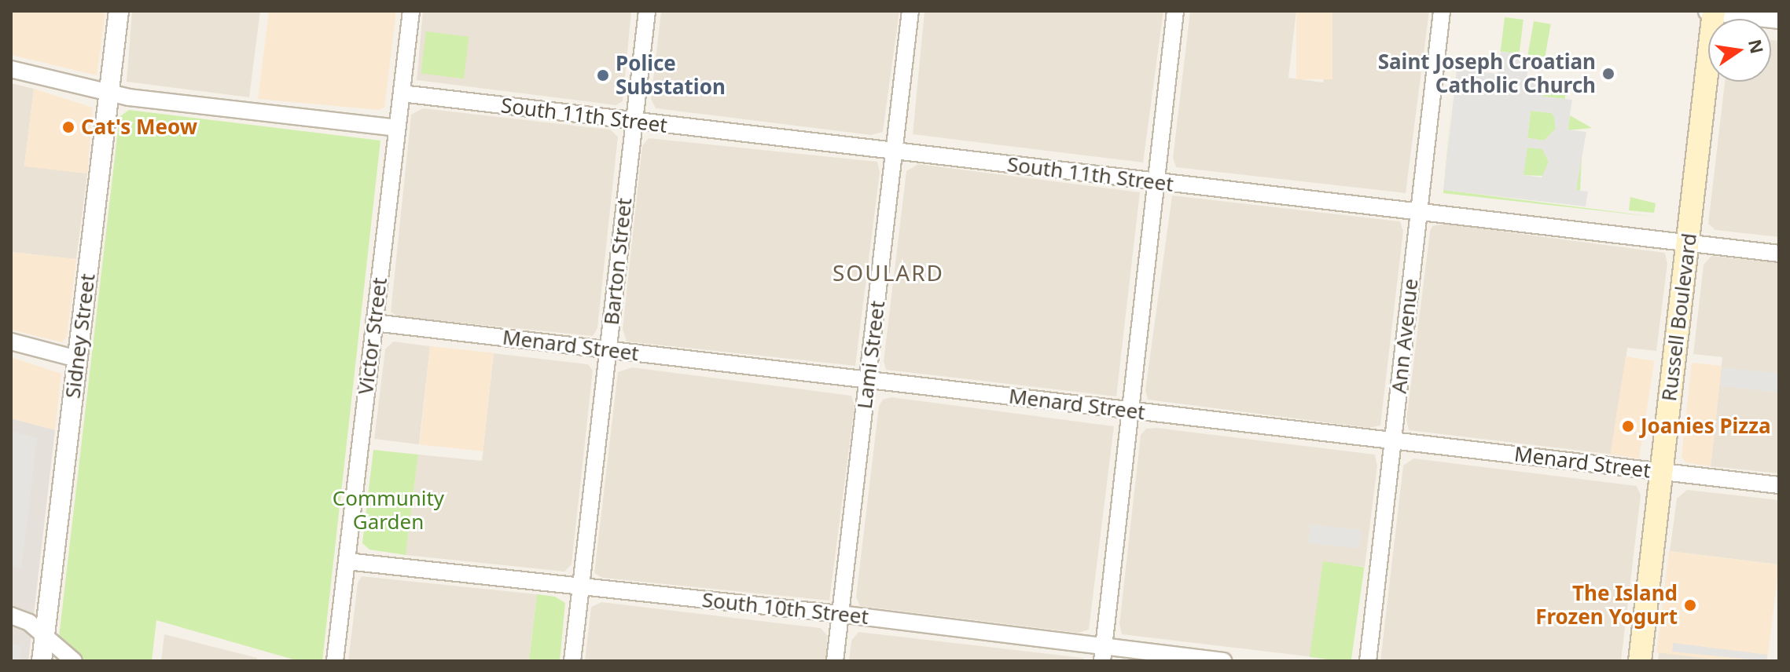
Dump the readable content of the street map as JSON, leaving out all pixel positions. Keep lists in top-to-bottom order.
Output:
{
  "streets": {
    "main road": ["Russell Boulevard"],
    "street": [
      "South 11th Street",
      "Barton Street",
      "Sidney Street",
      "Victor Street",
      "Ann Avenue",
      "Menard Street",
      "Lami Street",
      "South 10th Street"
    ]
  },
  "crossings": [
    ["South 11th Street", "Barton Street"],
    ["South 11th Street", "Russell Boulevard"],
    ["South 11th Street", "Victor Street"],
    ["South 11th Street", "Ann Avenue"],
    ["South 11th Street", "Lami Street"],
    ["Barton Street", "Menard Street"],
    ["Barton Street", "South 10th Street"],
    ["Russell Boulevard", "Menard Street"],
    ["Victor Street", "Menard Street"],
    ["Victor Street", "South 10th Street"],
    ["Ann Avenue", "Menard Street"],
    ["Menard Street", "Lami Street"],
    ["Lami Street", "South 10th Street"]
  ],
  "districts": ["SOULARD"],
  "parks": ["Community Garden"],
  "places": [
    "Saint Joseph Croatian Catholic Church",
    "Police Substation",
    "Cat's Meow",
    "Joanies Pizza",
    "The Island Frozen Yogurt"
  ],
  "north": "right"
}
